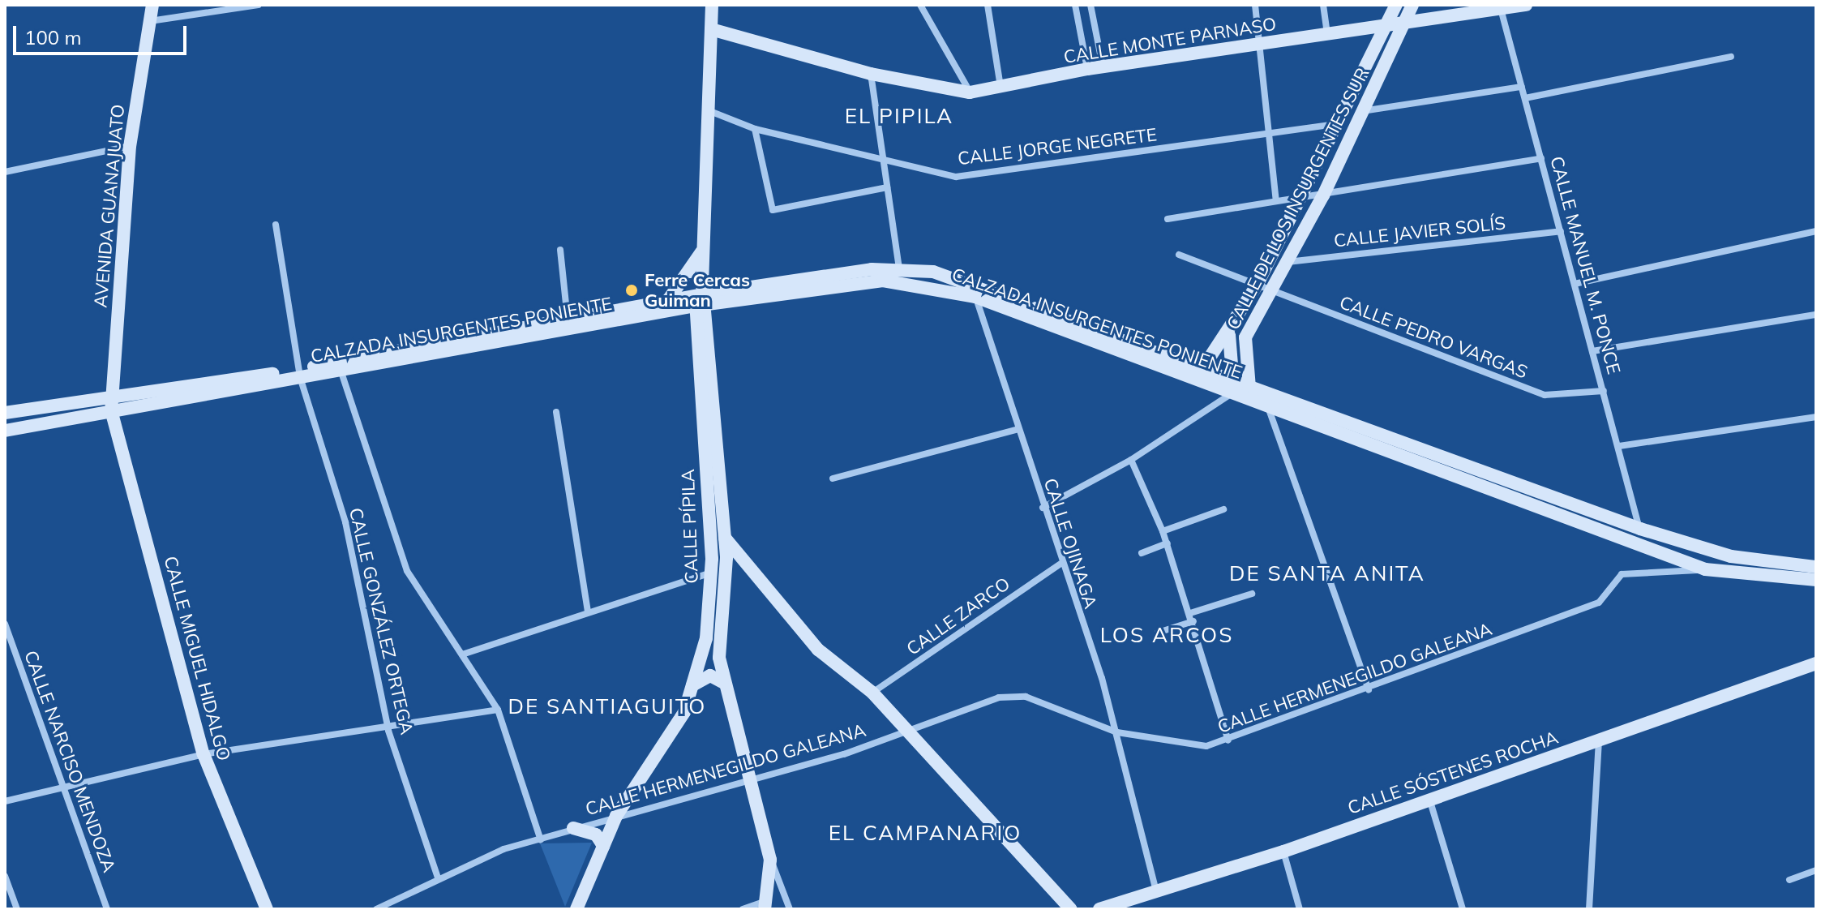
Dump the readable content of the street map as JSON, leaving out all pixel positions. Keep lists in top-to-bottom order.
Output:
{
  "streets": {
    "street": [
      "CALLE MONTE PARNASO",
      "CALLE JORGE NEGRETE",
      "CALLE DE LOS INSURGENTES SUR",
      "AVENIDA GUANAJUATO",
      "CALLE JAVIER SOLÍS",
      "CALLE MANUEL M. PONCE",
      "CALZADA INSURGENTES PONIENTE",
      "CALLE PEDRO VARGAS",
      "CALLE PÍPILA",
      "CALLE OJINAGA",
      "CALLE ZARCO",
      "CALLE GONZÁLEZ ORTEGA",
      "CALLE MIGUEL HIDALGO",
      "CALLE HERMENEGILDO GALEANA",
      "CALLE NARCISO MENDOZA",
      "CALLE SÓSTENES ROCHA"
    ]
  },
  "crossings": [
    ["CALLE MONTE PARNASO", "CALLE DE LOS INSURGENTES SUR"],
    ["CALLE MONTE PARNASO", "CALLE MANUEL M. PONCE"],
    ["CALLE MONTE PARNASO", "CALLE PÍPILA"],
    ["CALLE JORGE NEGRETE", "CALLE DE LOS INSURGENTES SUR"],
    ["CALLE JORGE NEGRETE", "CALLE PÍPILA"],
    ["CALLE DE LOS INSURGENTES SUR", "CALLE JAVIER SOLÍS"],
    ["CALLE DE LOS INSURGENTES SUR", "CALZADA INSURGENTES PONIENTE"],
    ["CALLE DE LOS INSURGENTES SUR", "CALLE PEDRO VARGAS"],
    ["AVENIDA GUANAJUATO", "CALZADA INSURGENTES PONIENTE"],
    ["AVENIDA GUANAJUATO", "CALLE MIGUEL HIDALGO"],
    ["CALLE JAVIER SOLÍS", "CALLE MANUEL M. PONCE"],
    ["CALLE MANUEL M. PONCE", "CALZADA INSURGENTES PONIENTE"],
    ["CALLE MANUEL M. PONCE", "CALLE PEDRO VARGAS"],
    ["CALZADA INSURGENTES PONIENTE", "CALLE PÍPILA"],
    ["CALZADA INSURGENTES PONIENTE", "CALLE OJINAGA"],
    ["CALZADA INSURGENTES PONIENTE", "CALLE GONZÁLEZ ORTEGA"],
    ["CALZADA INSURGENTES PONIENTE", "CALLE MIGUEL HIDALGO"],
    ["CALZADA INSURGENTES PONIENTE", "CALLE HERMENEGILDO GALEANA"],
    ["CALLE PÍPILA", "CALLE HERMENEGILDO GALEANA"],
    ["CALLE OJINAGA", "CALLE ZARCO"],
    ["CALLE OJINAGA", "CALLE HERMENEGILDO GALEANA"],
    ["CALLE OJINAGA", "CALLE SÓSTENES ROCHA"],
    ["CALLE GONZÁLEZ ORTEGA", "CALLE HERMENEGILDO GALEANA"]
  ],
  "districts": [
    "EL PIPILA",
    "DE SANTA ANITA",
    "LOS ARCOS",
    "DE SANTIAGUITO",
    "EL CAMPANARIO"
  ],
  "places": ["Ferre Cercas Guiman"],
  "scale_bar": "100 m"
}
